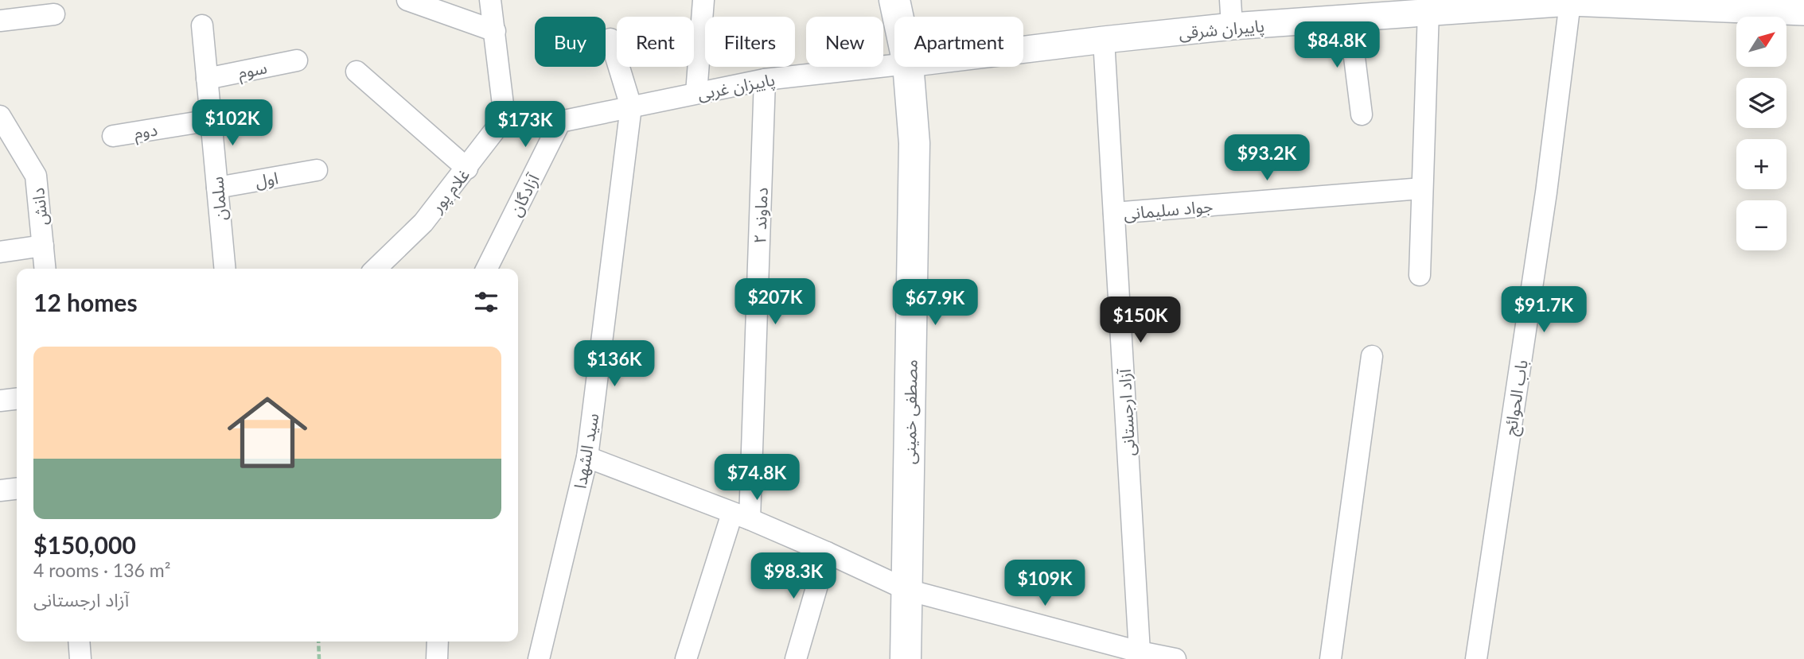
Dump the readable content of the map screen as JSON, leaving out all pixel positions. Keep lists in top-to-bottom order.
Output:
{
  "streets": {
    "main road": ["مصطفی خمینی"],
    "street": [
      "پاییران شرقی",
      "سوم",
      "پاییزان غربی",
      "دوم",
      "اول",
      "غلام پور",
      "آزادگان",
      "سلمان",
      "دانش",
      "جواد سلیمانی",
      "دماوند ۲",
      "باب الحوائج",
      "آزاد ارجستانی",
      "سید الشهدا"
    ]
  },
  "crossings": [
    ["پاییران شرقی", "باب الحوائج"],
    ["پاییران شرقی", "آزاد ارجستانی"],
    ["سوم", "سلمان"],
    ["پاییزان غربی", "دماوند ۲"],
    ["پاییزان غربی", "سید الشهدا"],
    ["دوم", "سلمان"],
    ["اول", "سلمان"],
    ["جواد سلیمانی", "آزاد ارجستانی"]
  ],
  "north": "top right",
  "page": {
    "map_buttons": ["+", "−"],
    "chip": [
      "Buy",
      "Rent",
      "Filters",
      "New",
      "Apartment"
    ],
    "price": [
      "$84.8K",
      "$102K",
      "$173K",
      "$93.2K",
      "$207K",
      "$67.9K",
      "$91.7K",
      "$150K",
      "$136K",
      "$74.8K",
      "$98.3K",
      "$109K"
    ],
    "heading": "12 homes",
    "list": [
      {
        "name": "$150,000",
        "note": "4 rooms · 136 m² · آزاد ارجستانی"
      }
    ]
  }
}
